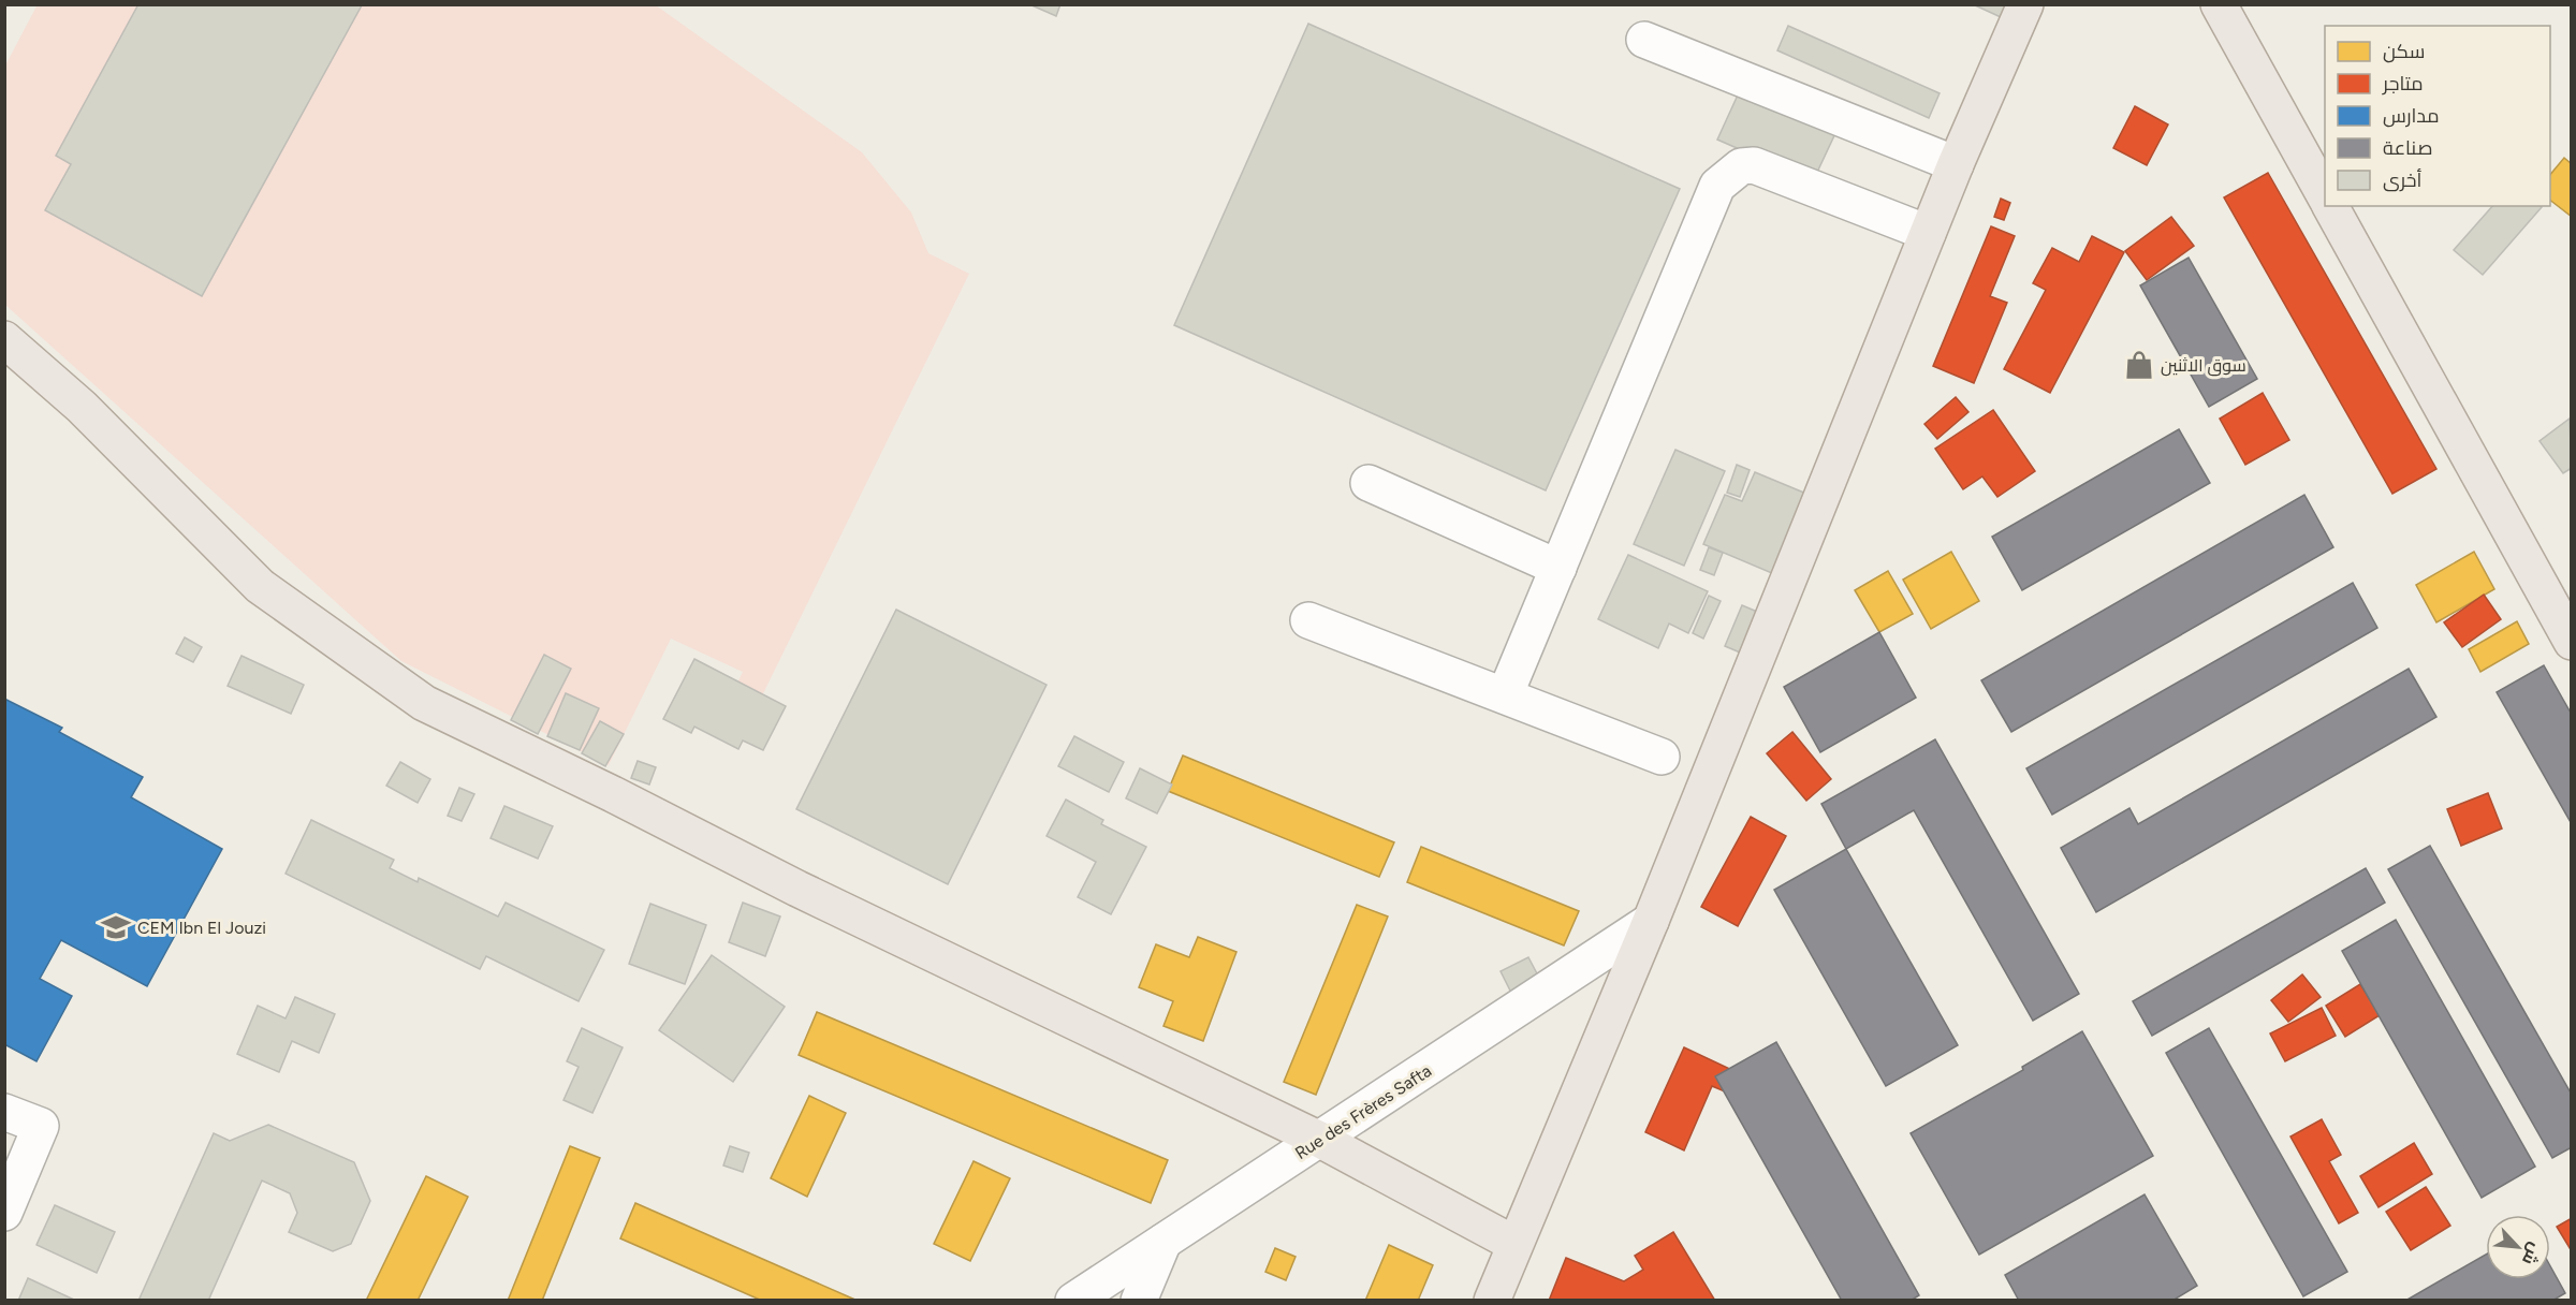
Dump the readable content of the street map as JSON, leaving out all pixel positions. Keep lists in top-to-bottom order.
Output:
{
  "streets": {
    "street": ["Rue des Frères Safta"]
  },
  "places": {
    "shop": ["ﺳﻮق اﻻﺛﻨﻴﻦ"],
    "school or university": ["CEM Ibn El Jouzi"]
  },
  "legend": [
    "سكن",
    "متاجر",
    "مدارس",
    "صناعة",
    "أخرى"
  ],
  "north": "bottom right"
}
